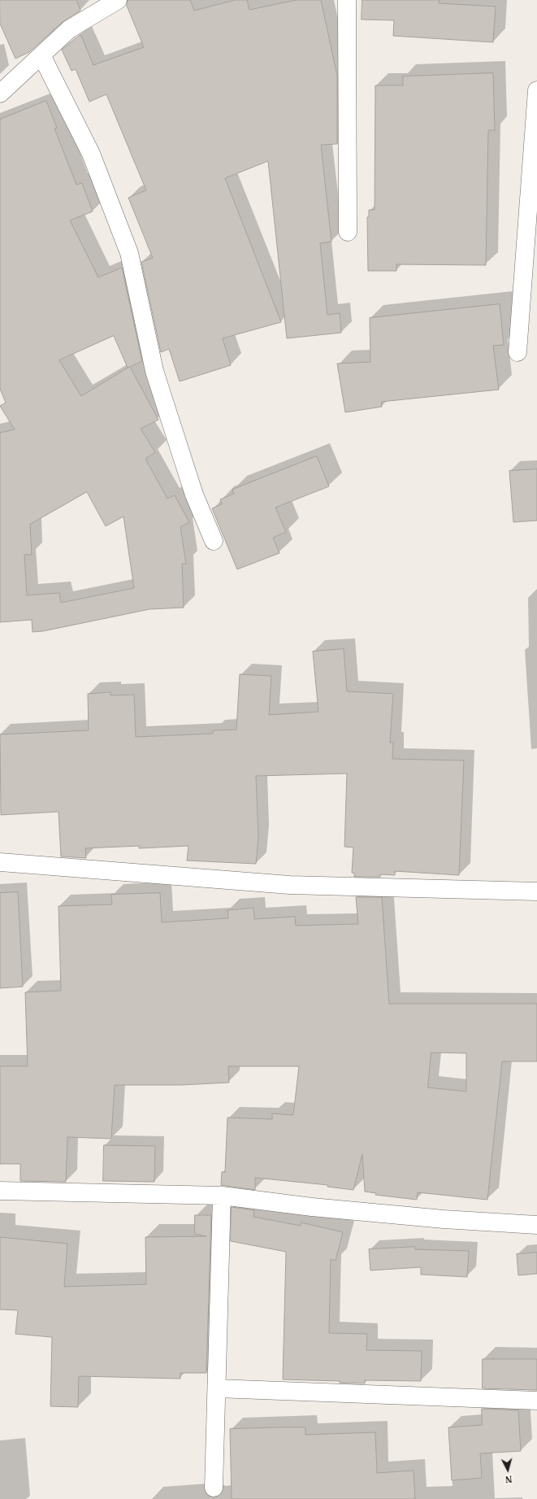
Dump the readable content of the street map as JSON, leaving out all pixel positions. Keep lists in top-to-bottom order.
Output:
{
  "north": "bottom"
}
